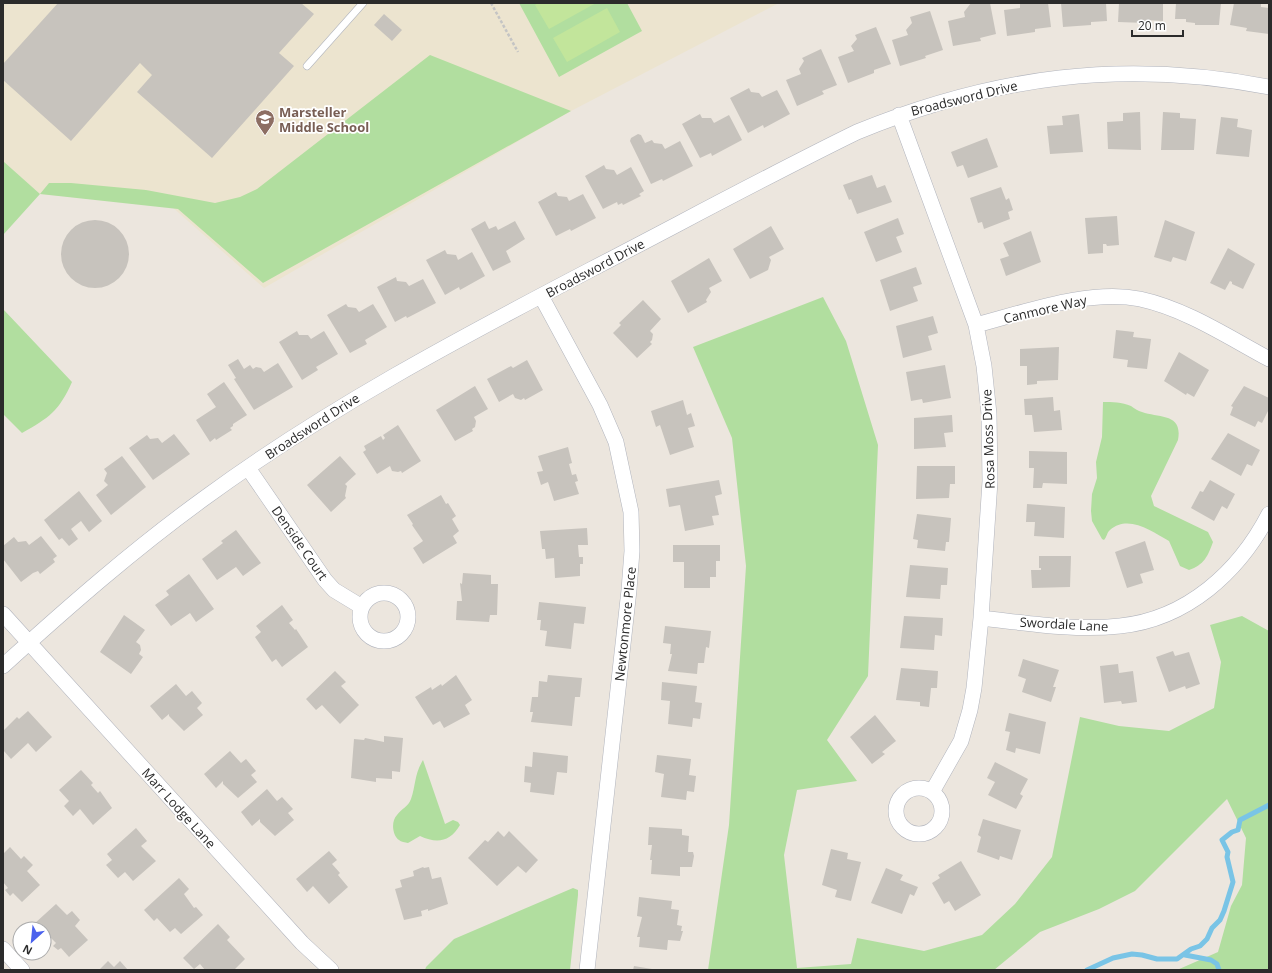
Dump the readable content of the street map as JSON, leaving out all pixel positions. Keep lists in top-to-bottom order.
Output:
{
  "streets": {
    "street": [
      "Broadsword Drive",
      "Canmore Way",
      "Rosa Moss Drive",
      "Denside Court",
      "Newtonmore Place",
      "Swordale Lane",
      "Marr Lodge Lane"
    ]
  },
  "crossings": [
    ["Broadsword Drive", "Rosa Moss Drive"],
    ["Broadsword Drive", "Denside Court"],
    ["Broadsword Drive", "Newtonmore Place"],
    ["Broadsword Drive", "Marr Lodge Lane"],
    ["Canmore Way", "Rosa Moss Drive"],
    ["Rosa Moss Drive", "Swordale Lane"]
  ],
  "places": {
    "school or university": ["Marsteller Middle School"]
  },
  "scale_bar": "20 m",
  "north": "bottom left"
}
